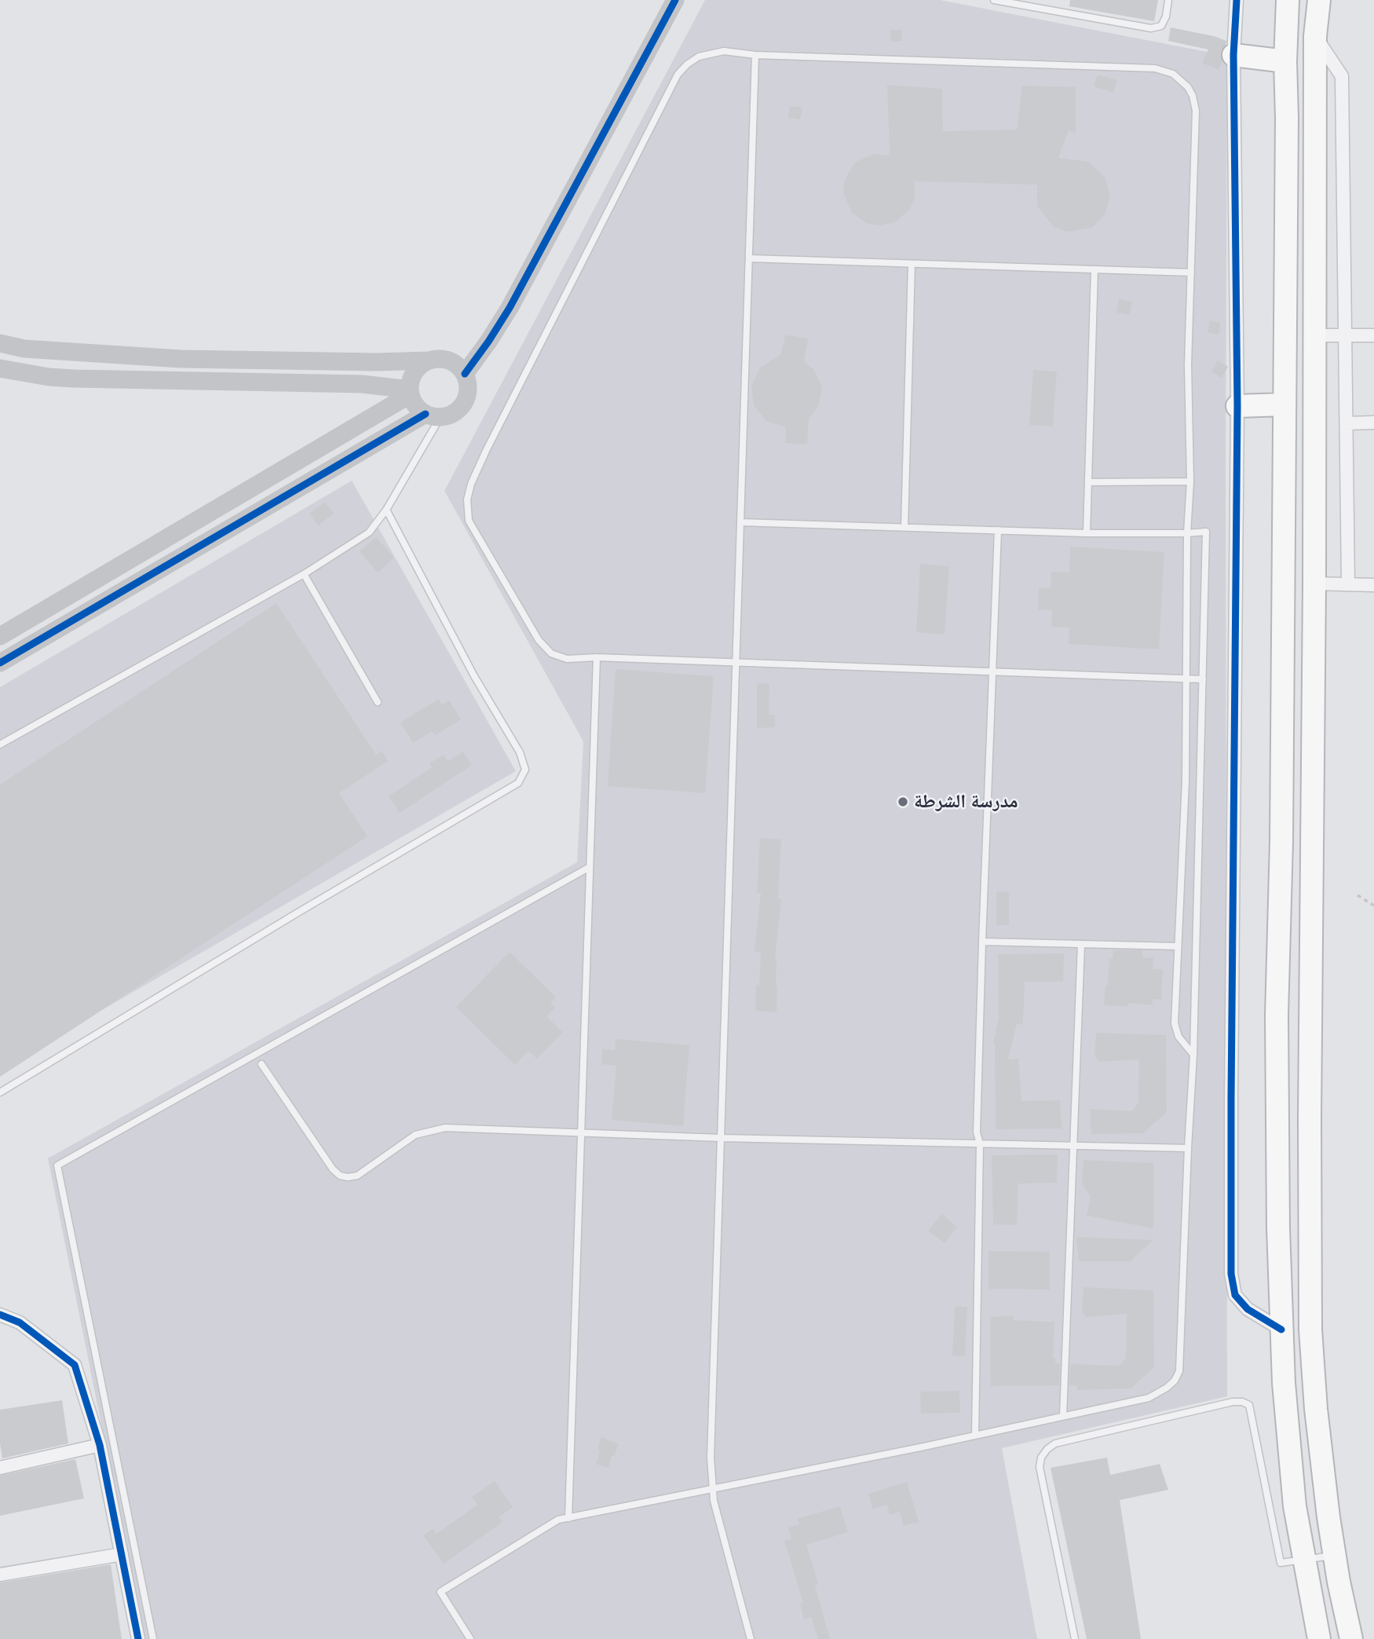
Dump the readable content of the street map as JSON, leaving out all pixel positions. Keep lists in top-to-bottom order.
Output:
{
  "places": ["مدرسة الشرطة"]
}
